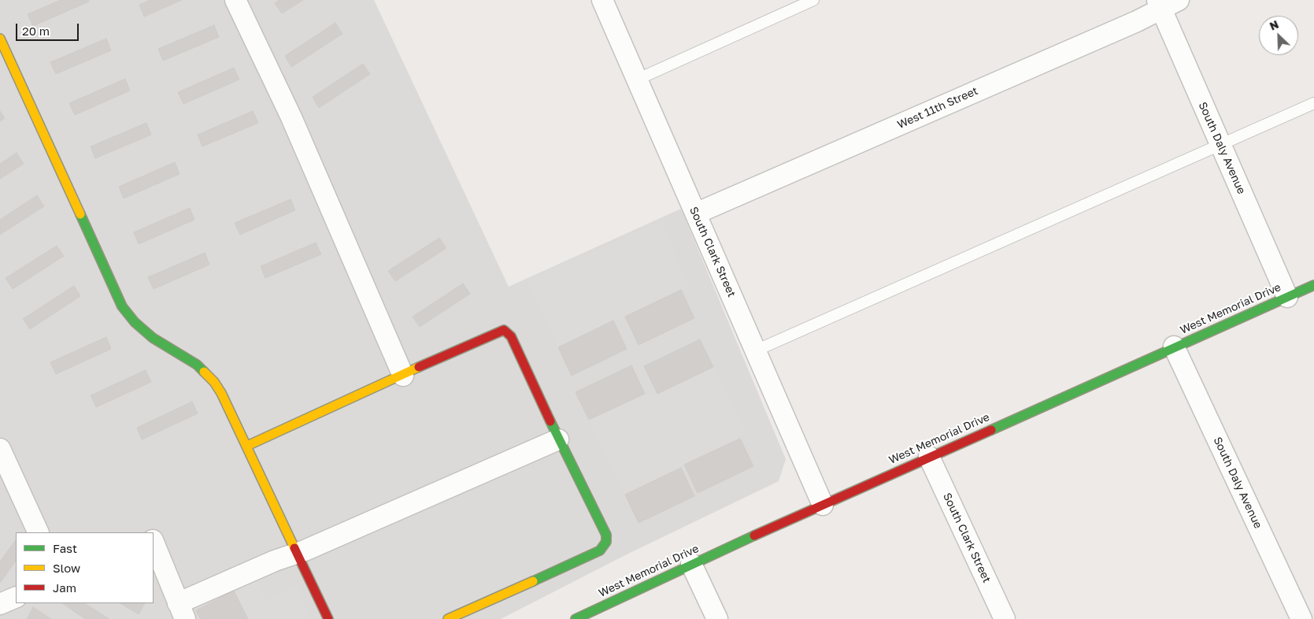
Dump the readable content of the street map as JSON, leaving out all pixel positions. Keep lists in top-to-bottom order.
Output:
{
  "streets": {
    "street": [
      "West 11th Street",
      "South Daly Avenue",
      "South Clark Street",
      "West Memorial Drive"
    ]
  },
  "crossings": [
    ["West 11th Street", "South Daly Avenue"],
    ["West 11th Street", "South Clark Street"],
    ["South Daly Avenue", "West Memorial Drive"],
    ["South Clark Street", "West Memorial Drive"]
  ],
  "legend": ["Fast", "Slow", "Jam"],
  "scale_bar": "20 m",
  "north": "top left"
}
